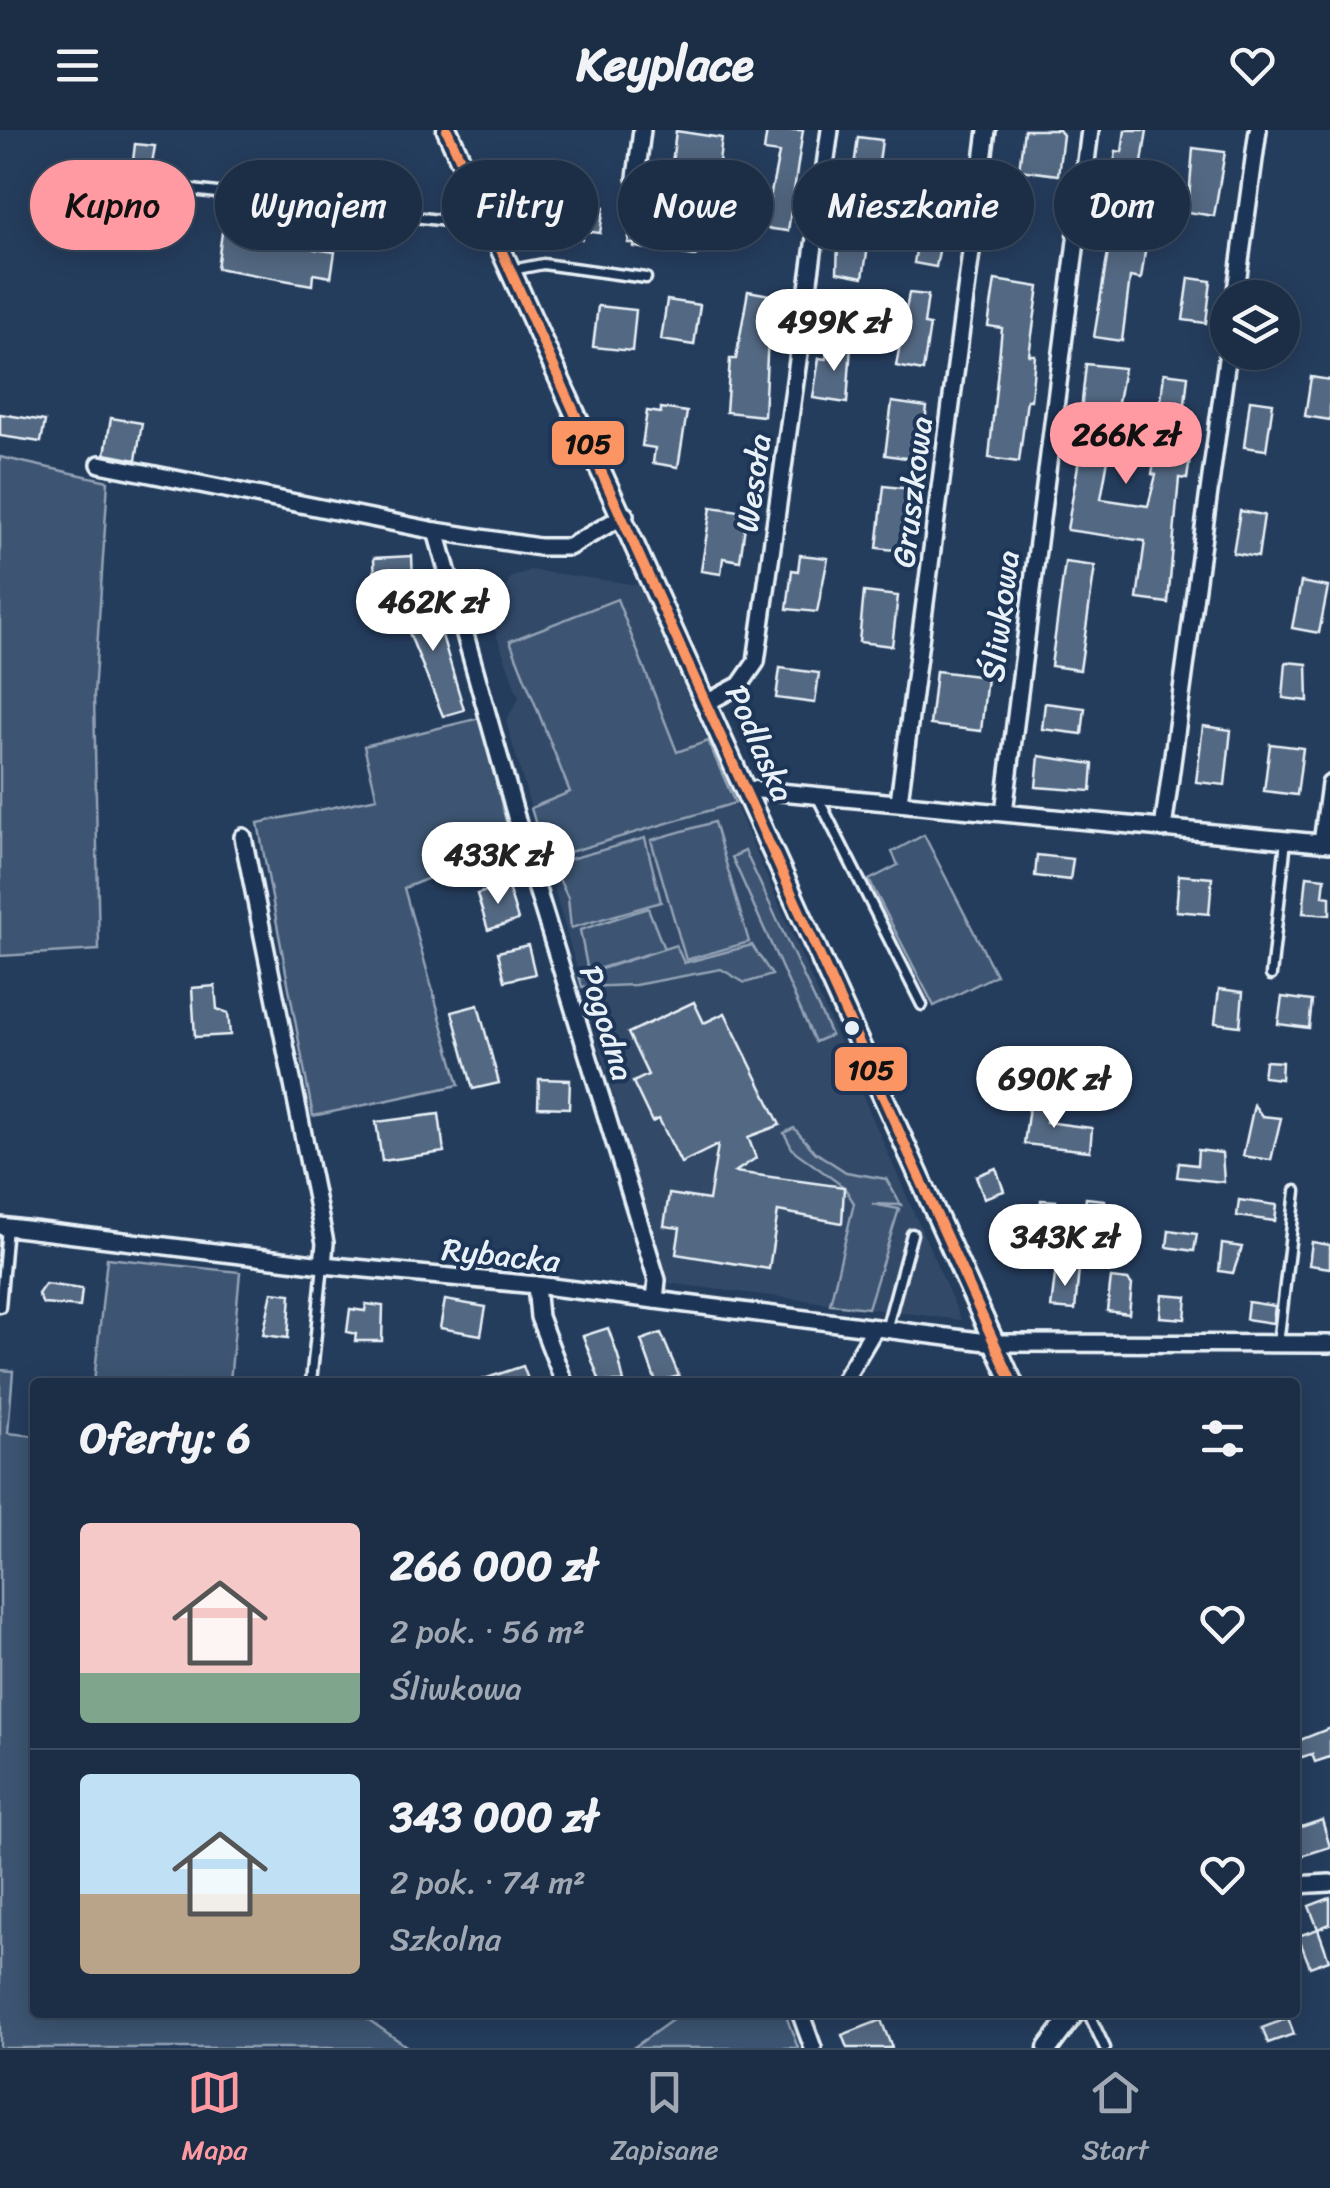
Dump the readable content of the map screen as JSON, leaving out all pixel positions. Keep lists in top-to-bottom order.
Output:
{
  "streets": {
    "street": [
      "Wesoła",
      "Gruszkowa",
      "Śliwkowa",
      "Podlaska",
      "Pogodna",
      "Rybacka"
    ]
  },
  "crossings": [
    ["Wesoła", "Podlaska"],
    ["Podlaska", "Rybacka"],
    ["Pogodna", "Rybacka"]
  ],
  "lines": ["transit line 105"],
  "page": {
    "header": "Keyplace",
    "chip": [
      "Kupno",
      "Wynajem",
      "Filtry",
      "Nowe",
      "Mieszkanie",
      "Dom"
    ],
    "price": [
      "499K zł",
      "266K zł",
      "462K zł",
      "433K zł",
      "690K zł",
      "343K zł"
    ],
    "heading": "Oferty: 6",
    "list": [
      {
        "name": "266 000 zł",
        "note": "2 pok. · 56 m² · Śliwkowa"
      },
      {
        "name": "343 000 zł",
        "note": "2 pok. · 74 m² · Szkolna"
      }
    ],
    "tabs": ["Mapa", "Zapisane", "Start"]
  }
}
